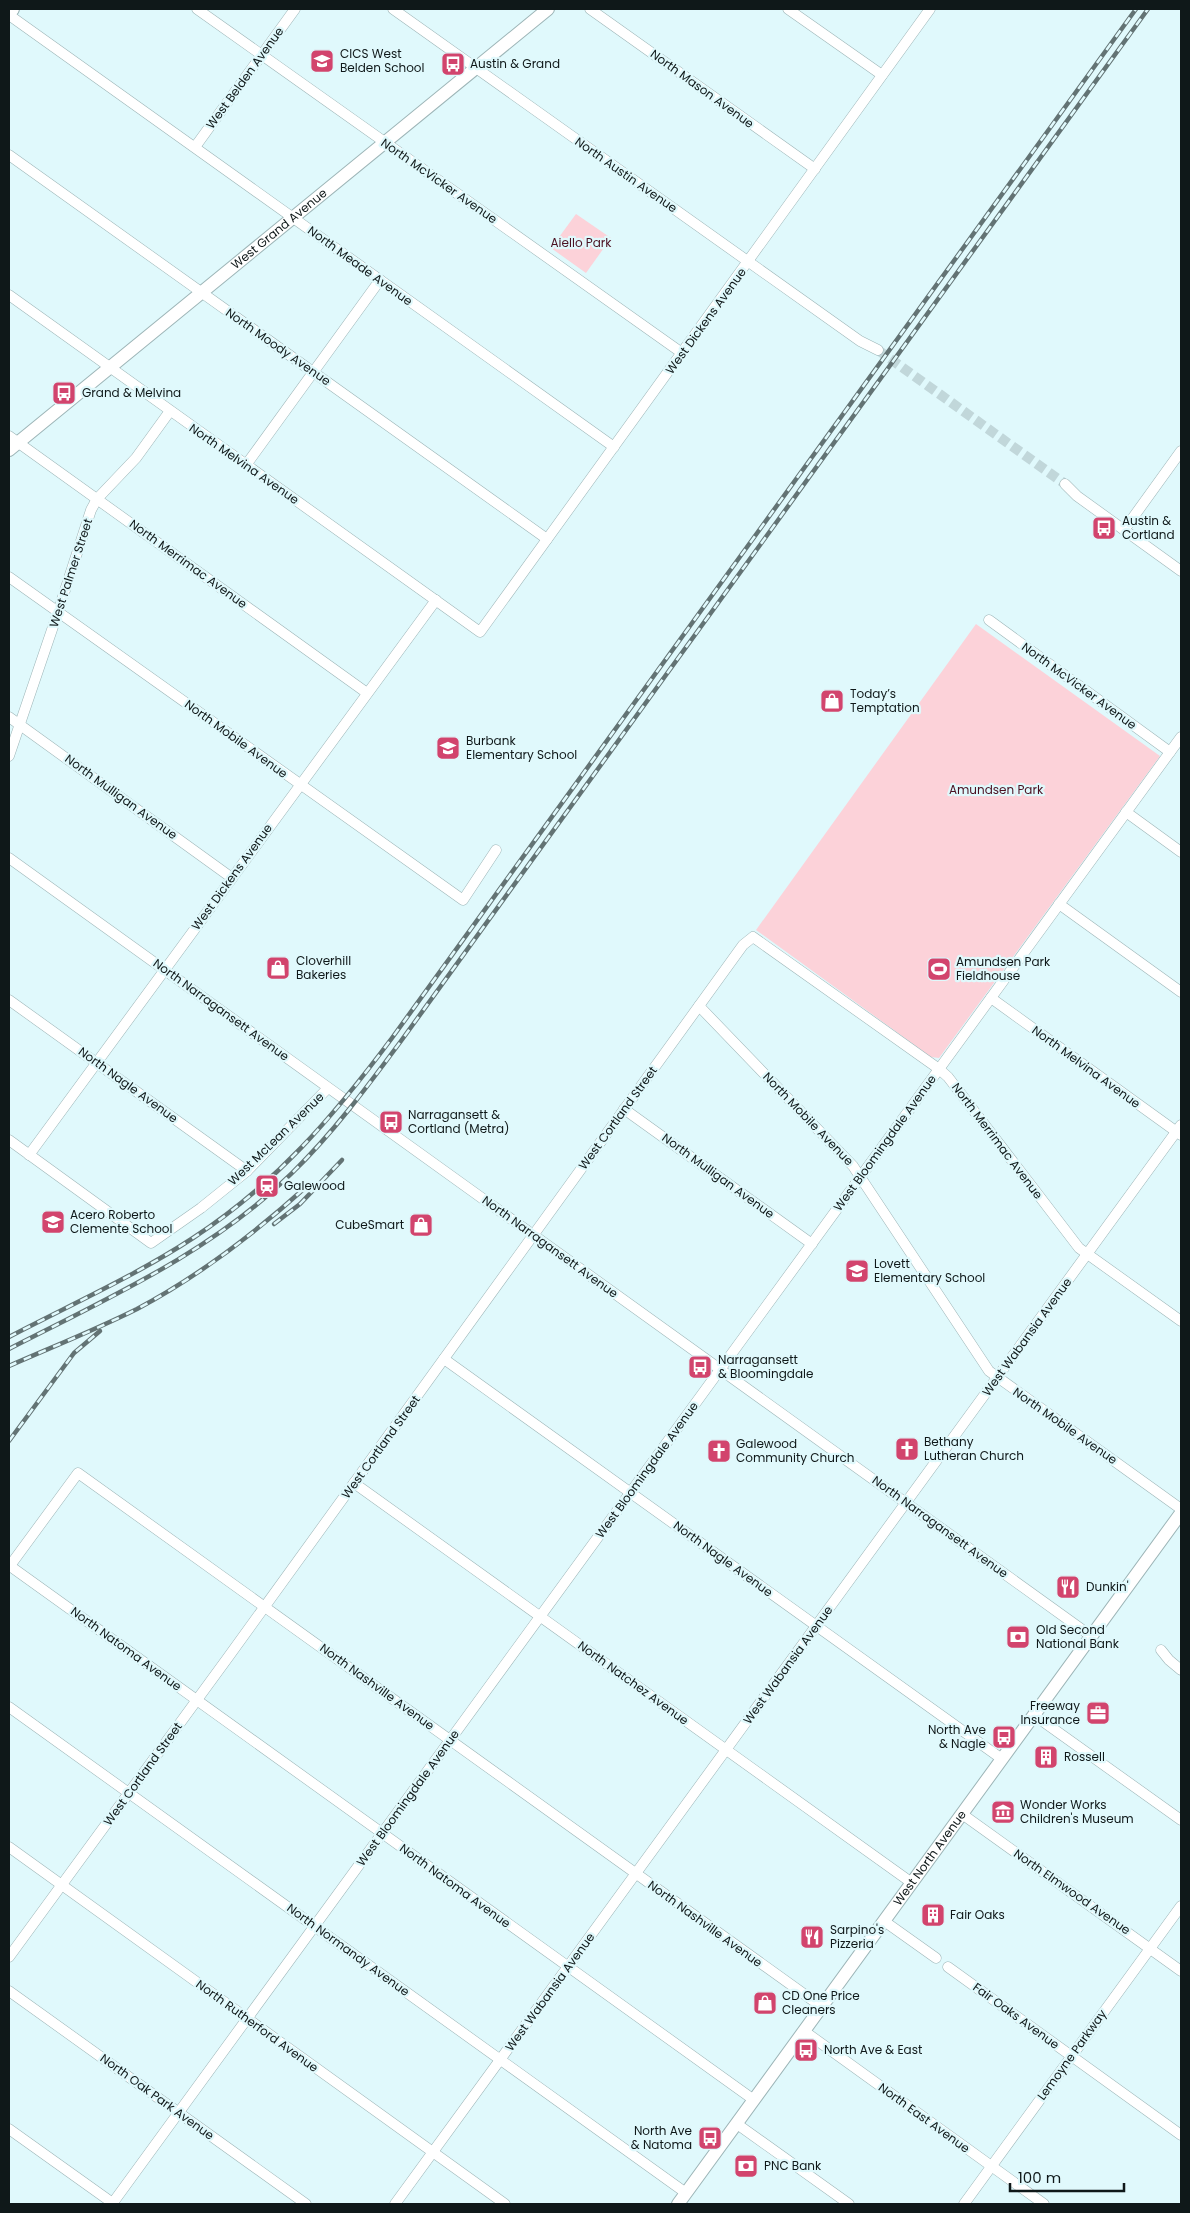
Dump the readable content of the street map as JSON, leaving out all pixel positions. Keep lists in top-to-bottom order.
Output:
{
  "streets": {
    "main road": ["West Grand Avenue", "West North Avenue"],
    "street": [
      "West Belden Avenue",
      "North Mason Avenue",
      "North Austin Avenue",
      "North McVicker Avenue",
      "North Meade Avenue",
      "West Dickens Avenue",
      "North Moody Avenue",
      "North Melvina Avenue",
      "North Merrimac Avenue",
      "West Palmer Street",
      "North Mobile Avenue",
      "North Mulligan Avenue",
      "North Narragansett Avenue",
      "North Nagle Avenue",
      "West Cortland Street",
      "West McLean Avenue",
      "West Bloomingdale Avenue",
      "West Wabansia Avenue",
      "North Natoma Avenue",
      "North Natchez Avenue",
      "North Nashville Avenue",
      "North Elmwood Avenue",
      "North Normandy Avenue",
      "Fair Oaks Avenue",
      "North Rutherford Avenue",
      "Lemoyne Parkway",
      "North Oak Park Avenue",
      "North East Avenue"
    ]
  },
  "crossings": [
    ["West Belden Avenue", "North McVicker Avenue"],
    ["West Belden Avenue", "North Meade Avenue"],
    ["North Mason Avenue", "West Dickens Avenue"],
    ["North Austin Avenue", "West Grand Avenue"],
    ["North Austin Avenue", "West Dickens Avenue"],
    ["North McVicker Avenue", "West Grand Avenue"],
    ["North McVicker Avenue", "West Dickens Avenue"],
    ["North McVicker Avenue", "West Bloomingdale Avenue"],
    ["West Grand Avenue", "North Meade Avenue"],
    ["West Grand Avenue", "North Moody Avenue"],
    ["West Grand Avenue", "North Melvina Avenue"],
    ["West Grand Avenue", "North Merrimac Avenue"],
    ["North Meade Avenue", "West Dickens Avenue"],
    ["West Dickens Avenue", "North Moody Avenue"],
    ["West Dickens Avenue", "North Melvina Avenue"],
    ["West Dickens Avenue", "North Merrimac Avenue"],
    ["West Dickens Avenue", "North Mobile Avenue"],
    ["West Dickens Avenue", "North Mulligan Avenue"],
    ["West Dickens Avenue", "North Narragansett Avenue"],
    ["West Dickens Avenue", "North Nagle Avenue"],
    ["West Dickens Avenue", "West McLean Avenue"],
    ["North Melvina Avenue", "West Palmer Street"],
    ["North Melvina Avenue", "West Bloomingdale Avenue"],
    ["North Melvina Avenue", "West Wabansia Avenue"],
    ["North Merrimac Avenue", "West Palmer Street"],
    ["North Merrimac Avenue", "West Cortland Street"],
    ["North Merrimac Avenue", "West Bloomingdale Avenue"],
    ["North Merrimac Avenue", "West Wabansia Avenue"],
    ["West Palmer Street", "North Mobile Avenue"],
    ["West Palmer Street", "North Mulligan Avenue"],
    ["North Mobile Avenue", "West Cortland Street"],
    ["North Mobile Avenue", "West Bloomingdale Avenue"],
    ["North Mobile Avenue", "West Wabansia Avenue"],
    ["North Mulligan Avenue", "West Cortland Street"],
    ["North Mulligan Avenue", "West Bloomingdale Avenue"],
    ["North Narragansett Avenue", "West Cortland Street"],
    ["North Narragansett Avenue", "West McLean Avenue"],
    ["North Narragansett Avenue", "West Bloomingdale Avenue"],
    ["North Narragansett Avenue", "West Wabansia Avenue"],
    ["North Narragansett Avenue", "West North Avenue"],
    ["North Nagle Avenue", "West Cortland Street"],
    ["North Nagle Avenue", "West McLean Avenue"],
    ["North Nagle Avenue", "West Bloomingdale Avenue"],
    ["North Nagle Avenue", "West Wabansia Avenue"],
    ["North Nagle Avenue", "West North Avenue"],
    ["West Cortland Street", "North Natoma Avenue"],
    ["West Cortland Street", "North Natchez Avenue"],
    ["West Cortland Street", "North Nashville Avenue"],
    ["West Cortland Street", "North Normandy Avenue"],
    ["West Cortland Street", "North Rutherford Avenue"],
    ["West Bloomingdale Avenue", "North Natoma Avenue"],
    ["West Bloomingdale Avenue", "North Natchez Avenue"],
    ["West Bloomingdale Avenue", "North Nashville Avenue"],
    ["West Bloomingdale Avenue", "North Normandy Avenue"],
    ["West Bloomingdale Avenue", "North Rutherford Avenue"],
    ["West Bloomingdale Avenue", "North Oak Park Avenue"],
    ["West Wabansia Avenue", "North Natoma Avenue"],
    ["West Wabansia Avenue", "North Natchez Avenue"],
    ["West Wabansia Avenue", "North Nashville Avenue"],
    ["West Wabansia Avenue", "North Normandy Avenue"],
    ["West Wabansia Avenue", "North Rutherford Avenue"],
    ["North Natoma Avenue", "North Nashville Avenue"],
    ["North Natoma Avenue", "West North Avenue"],
    ["North Natchez Avenue", "West North Avenue"],
    ["North Nashville Avenue", "West North Avenue"],
    ["West North Avenue", "North Elmwood Avenue"],
    ["West North Avenue", "North Normandy Avenue"],
    ["West North Avenue", "North East Avenue"],
    ["North Elmwood Avenue", "Lemoyne Parkway"],
    ["Fair Oaks Avenue", "Lemoyne Parkway"],
    ["Lemoyne Parkway", "North East Avenue"]
  ],
  "parks": ["Aiello Park", "Amundsen Park"],
  "places": {
    "school or university": [
      "CICS West Belden School",
      "Burbank Elementary School",
      "Acero Roberto Clemente School",
      "Lovett Elementary School"
    ],
    "bus stop": [
      "Austin & Grand",
      "Grand & Melvina",
      "Austin & Cortland",
      "Narragansett & Cortland (Metra)",
      "Narragansett & Bloomingdale",
      "North Ave & Nagle",
      "North Ave & East",
      "North Ave & Natoma"
    ],
    "shop": [
      "Today’s Temptation",
      "Cloverhill Bakeries",
      "CubeSmart",
      "CD One Price Cleaners"
    ],
    "sports": ["Amundsen Park Fieldhouse"],
    "station": ["Galewood"],
    "church": ["Bethany Lutheran Church", "Galewood Community Church"],
    "restaurant": ["Dunkin'", "Sarpino's Pizzeria"],
    "bank": ["Old Second National Bank", "PNC Bank"],
    "office": ["Freeway Insurance"],
    "building": ["Rossell", "Fair Oaks"],
    "museum": ["Wonder Works Children's Museum"]
  },
  "scale_bar": "100 m"
}
